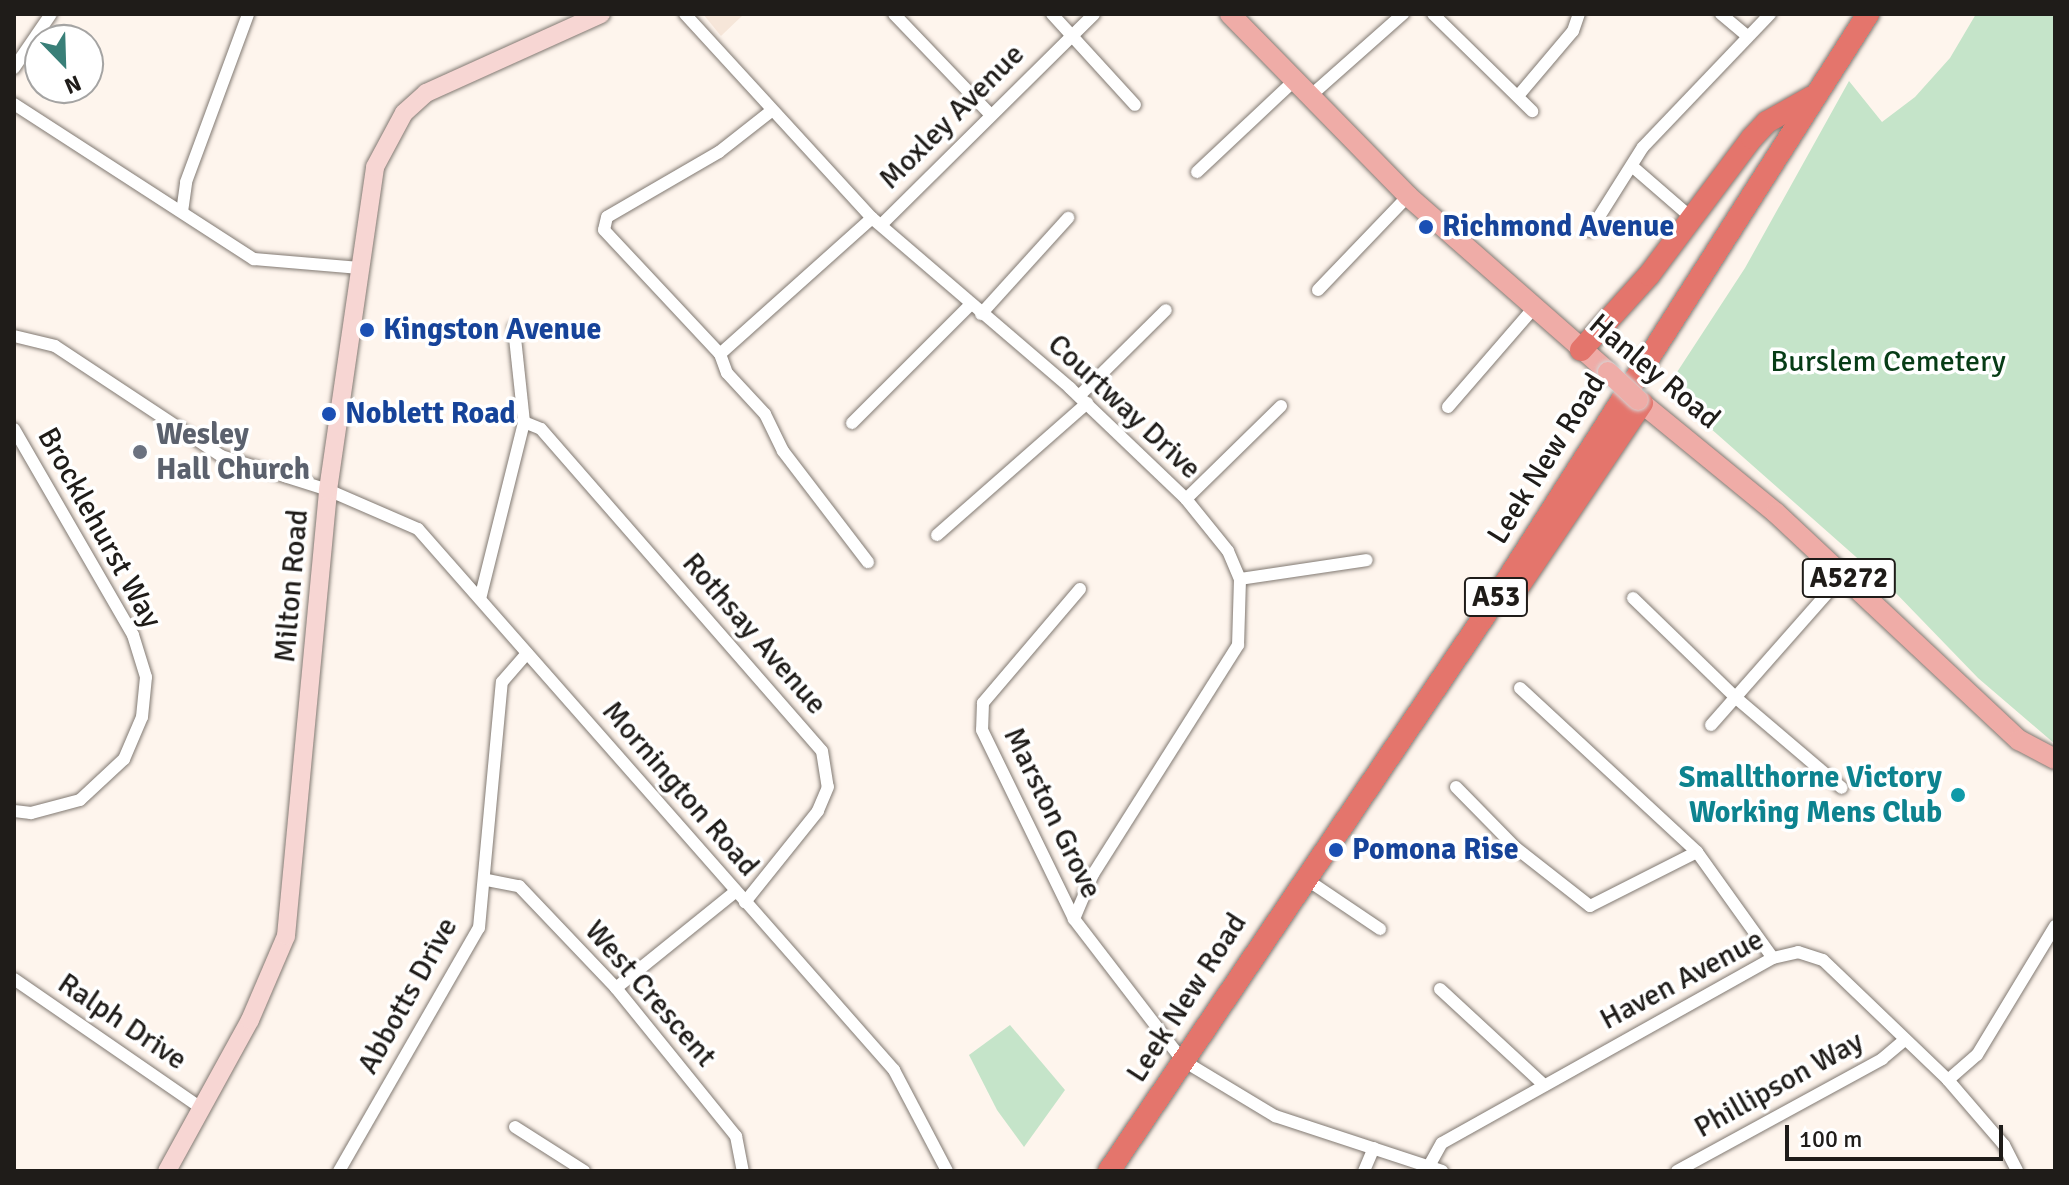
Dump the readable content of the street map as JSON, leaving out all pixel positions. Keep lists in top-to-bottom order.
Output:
{
  "streets": {
    "highway": ["Leek New Road", "A53"],
    "main road": ["Hanley Road", "A5272"],
    "street": [
      "Moxley Avenue",
      "Courtway Drive",
      "Brocklehurst Way",
      "Milton Road",
      "Rothsay Avenue",
      "Mornington Road",
      "Marston Grove",
      "Haven Avenue",
      "West Crescent",
      "Abbotts Drive",
      "Ralph Drive",
      "Phillipson Way"
    ]
  },
  "crossings": [
    ["Moxley Avenue", "Courtway Drive"],
    ["Courtway Drive", "Marston Grove"],
    ["Leek New Road", "Marston Grove"],
    ["Milton Road", "Mornington Road"],
    ["Milton Road", "Ralph Drive"],
    ["Rothsay Avenue", "Mornington Road"],
    ["Mornington Road", "Abbotts Drive"],
    ["Haven Avenue", "Phillipson Way"],
    ["West Crescent", "Abbotts Drive"]
  ],
  "parks": ["Burslem Cemetery"],
  "places": [
    "Richmond Avenue",
    "Kingston Avenue",
    "Noblett Road",
    "Wesley Hall Church",
    "Smallthorne Victory Working Mens Club",
    "Pomona Rise"
  ],
  "scale_bar": "100 m",
  "north": "bottom right"
}
